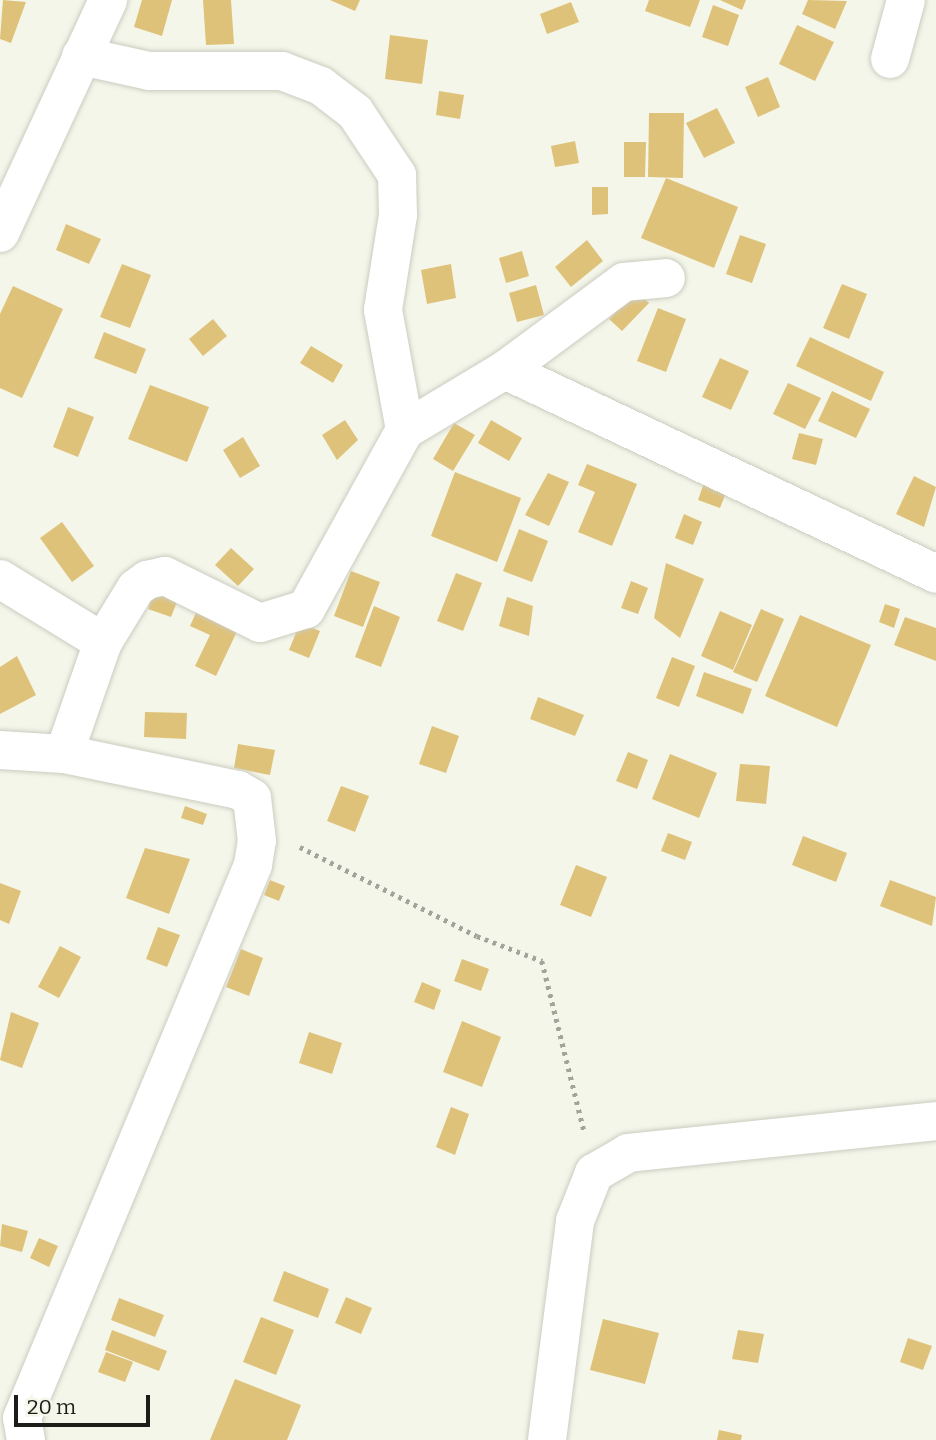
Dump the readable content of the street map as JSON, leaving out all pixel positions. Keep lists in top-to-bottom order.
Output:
{
  "scale_bar": "20 m"
}
